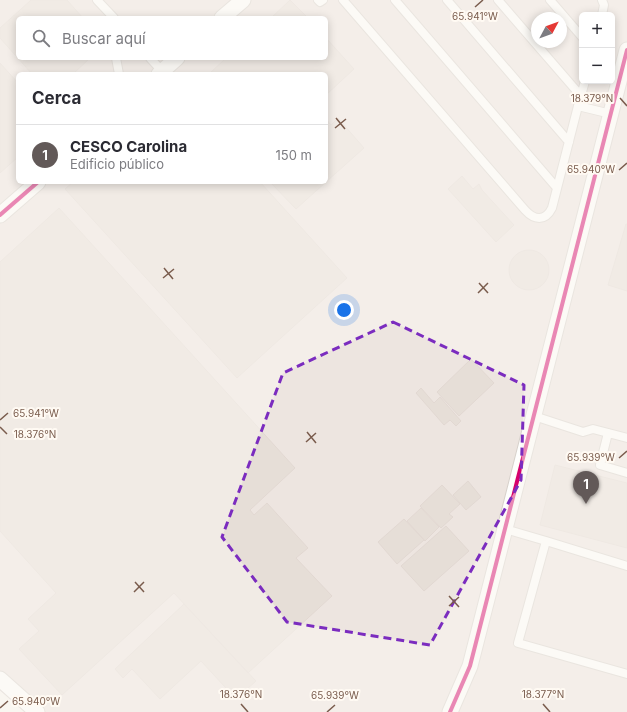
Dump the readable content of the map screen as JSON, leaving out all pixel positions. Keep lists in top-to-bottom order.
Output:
{
  "north": "top right",
  "page": {
    "map_buttons": ["+", "−"],
    "search": "Buscar aquí",
    "heading": "Cerca",
    "list": [
      {
        "mark": "1",
        "name": "CESCO Carolina",
        "note": "Edificio público",
        "value": "150 m"
      }
    ],
    "pins": "1"
  },
  "coordinates": [
    "65.941°W",
    "18.379°N",
    "65.940°W",
    "18.376°N",
    "65.939°W",
    "18.377°N"
  ]
}
